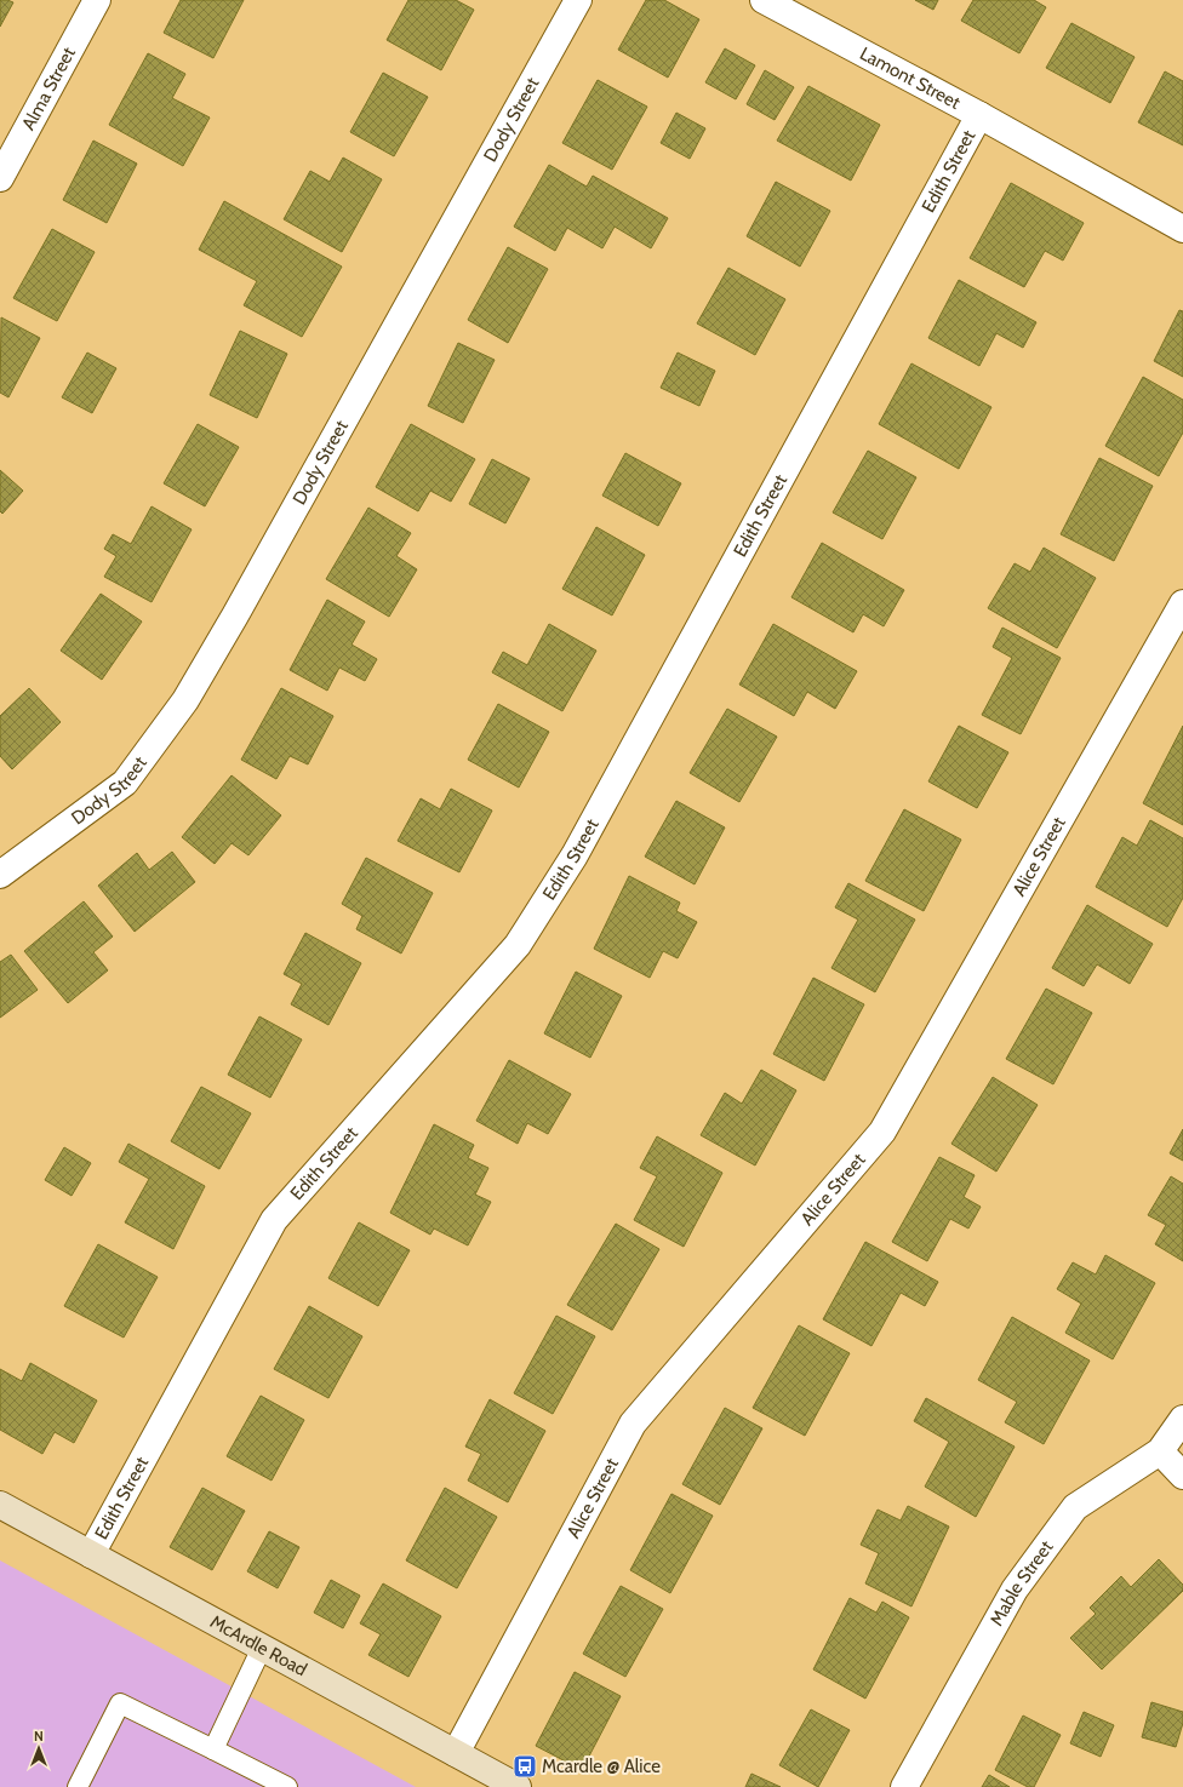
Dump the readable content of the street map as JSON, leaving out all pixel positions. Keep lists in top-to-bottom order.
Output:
{
  "streets": {
    "main road": ["McArdle Road"],
    "street": [
      "Lamont Street",
      "Alma Street",
      "Dody Street",
      "Edith Street",
      "Alice Street",
      "Mable Street"
    ]
  },
  "crossings": [
    ["Lamont Street", "Edith Street"],
    ["Edith Street", "McArdle Road"],
    ["Alice Street", "McArdle Road"]
  ],
  "places": {
    "bus stop": ["Mcardle @ Alice"]
  },
  "north": "top"
}
